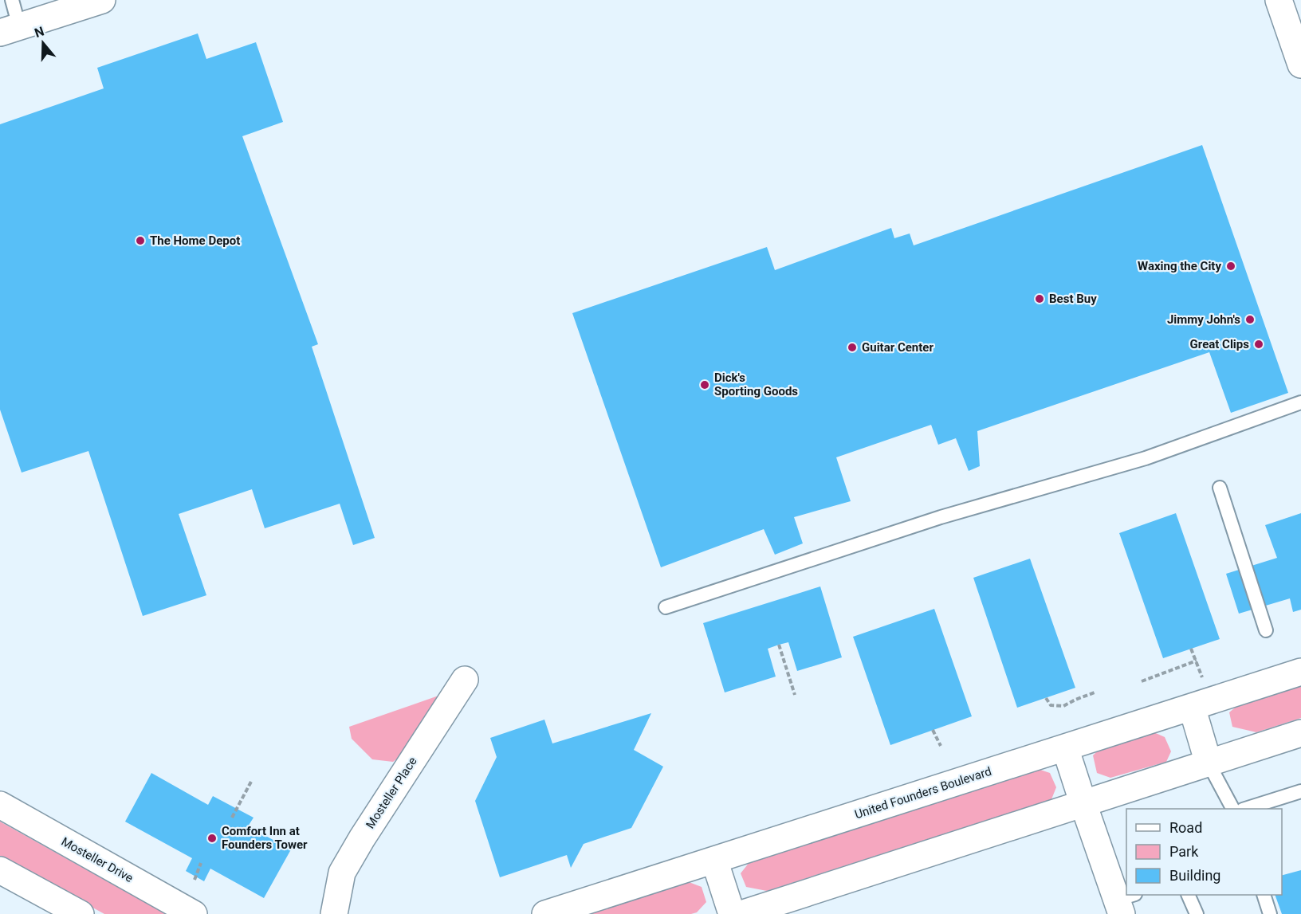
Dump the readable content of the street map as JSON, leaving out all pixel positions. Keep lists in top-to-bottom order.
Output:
{
  "streets": {
    "street": ["Mosteller Place", "United Founders Boulevard", "Mosteller Drive"]
  },
  "places": [
    "The Home Depot",
    "Waxing the City",
    "Best Buy",
    "Jimmy John's",
    "Great Clips",
    "Guitar Center",
    "Dick's Sporting Goods",
    "Comfort Inn at Founders Tower"
  ],
  "legend": ["Road", "Park", "Building"],
  "north": "top"
}
